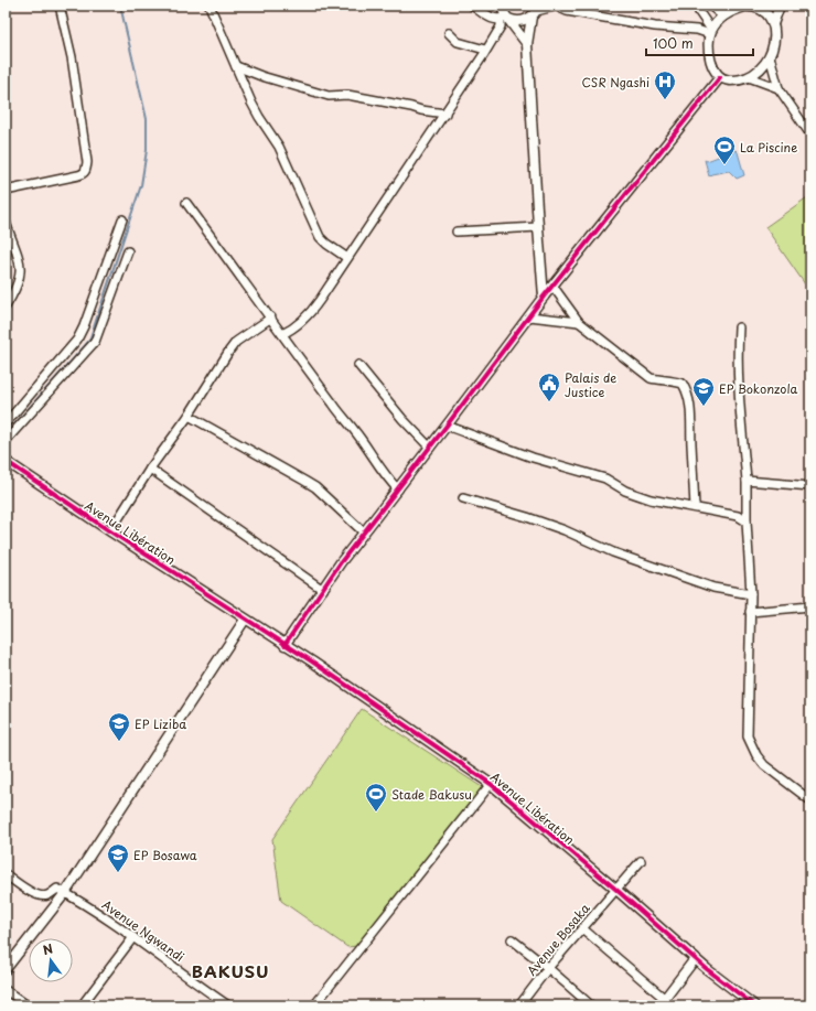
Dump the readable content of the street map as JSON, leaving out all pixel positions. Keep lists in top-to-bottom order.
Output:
{
  "streets": {
    "street": ["Avenue Libération", "Avenue Ngwandi", "Avenue Bosaka"]
  },
  "crossings": [
    ["Avenue Libération", "Avenue Bosaka"]
  ],
  "districts": ["BAKUSU"],
  "places": {
    "hospital": ["CSR Ngashi"],
    "sports": ["La Piscine", "Stade Bakusu"],
    "public building": ["Palais de Justice"],
    "school or university": ["EP Bokonzola", "EP Liziba", "EP Bosawa"]
  },
  "scale_bar": "100 m",
  "north": "top"
}
